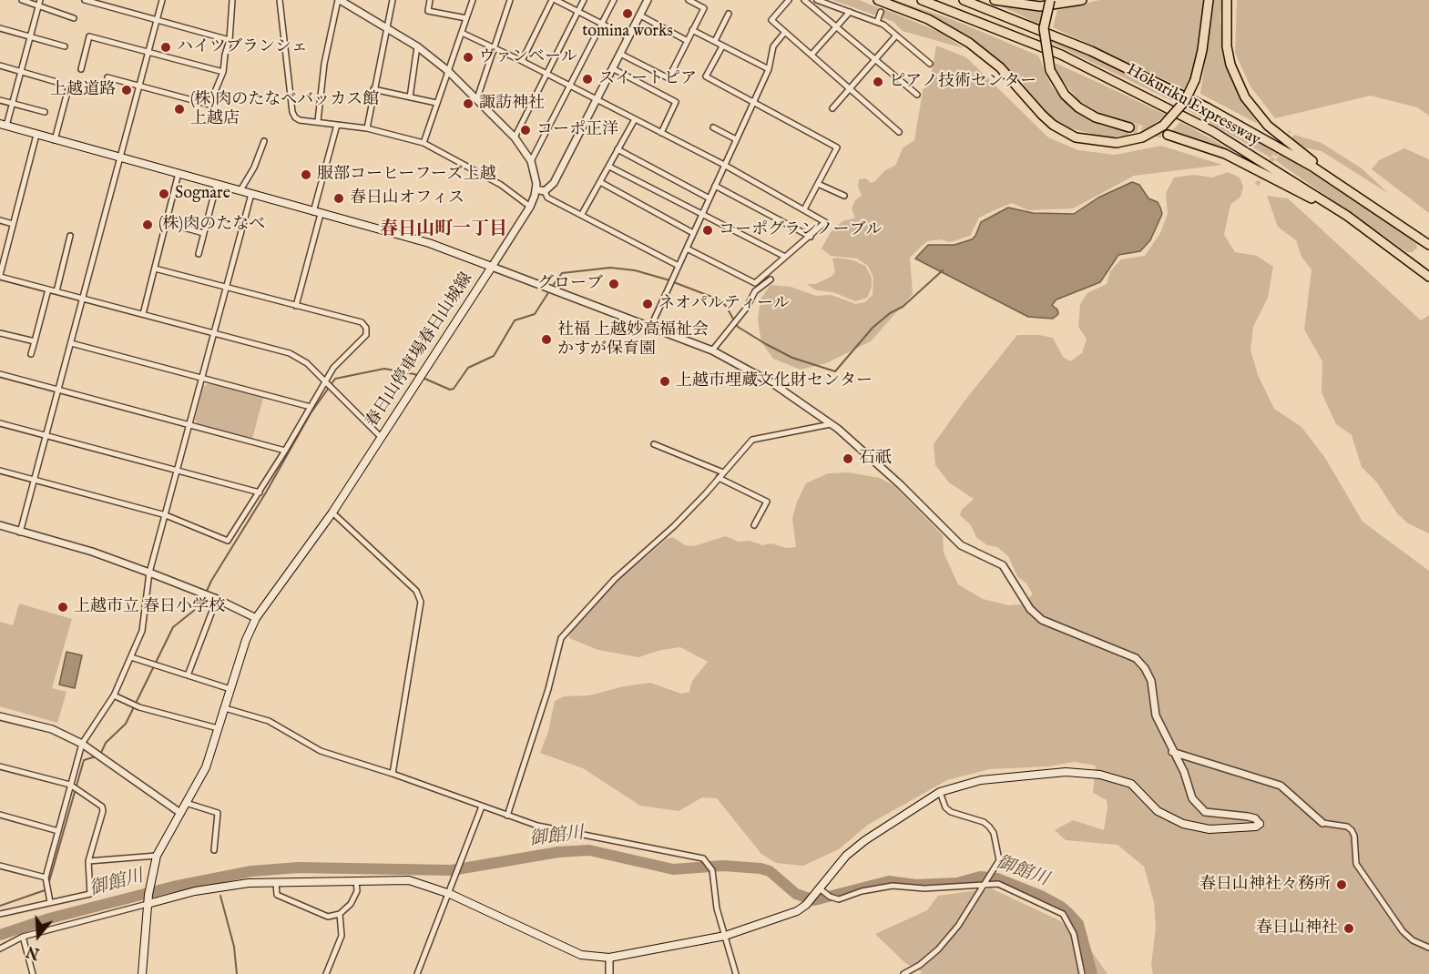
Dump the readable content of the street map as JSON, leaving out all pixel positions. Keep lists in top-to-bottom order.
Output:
{
  "streets": {
    "highway": ["Hokuriku Expressway"],
    "main road": ["春日山停車場春日山城線"]
  },
  "districts": ["春日山町一丁目"],
  "water": ["御館川"],
  "places": [
    "tomina works",
    "ハイツブランシェ",
    "ヴァンベール",
    "スイートピア",
    "ピアノ技術センター",
    "上越道路",
    "諏訪神社",
    "(株)肉のたなべバッカス館 上越店",
    "コーポ正洋",
    "服部コーヒーフーズ上越",
    "Sognare",
    "春日山オフィス",
    "(株)肉のたなべ",
    "コーポグランノーブル",
    "グローブ",
    "ネオパルティール",
    "社福 上越妙高福祉会 かすが保育園",
    "上越市埋蔵文化財センター",
    "石祇",
    "上越市立 春日小学校",
    "春日山神社々務所",
    "春日山神社"
  ],
  "north": "bottom"
}
